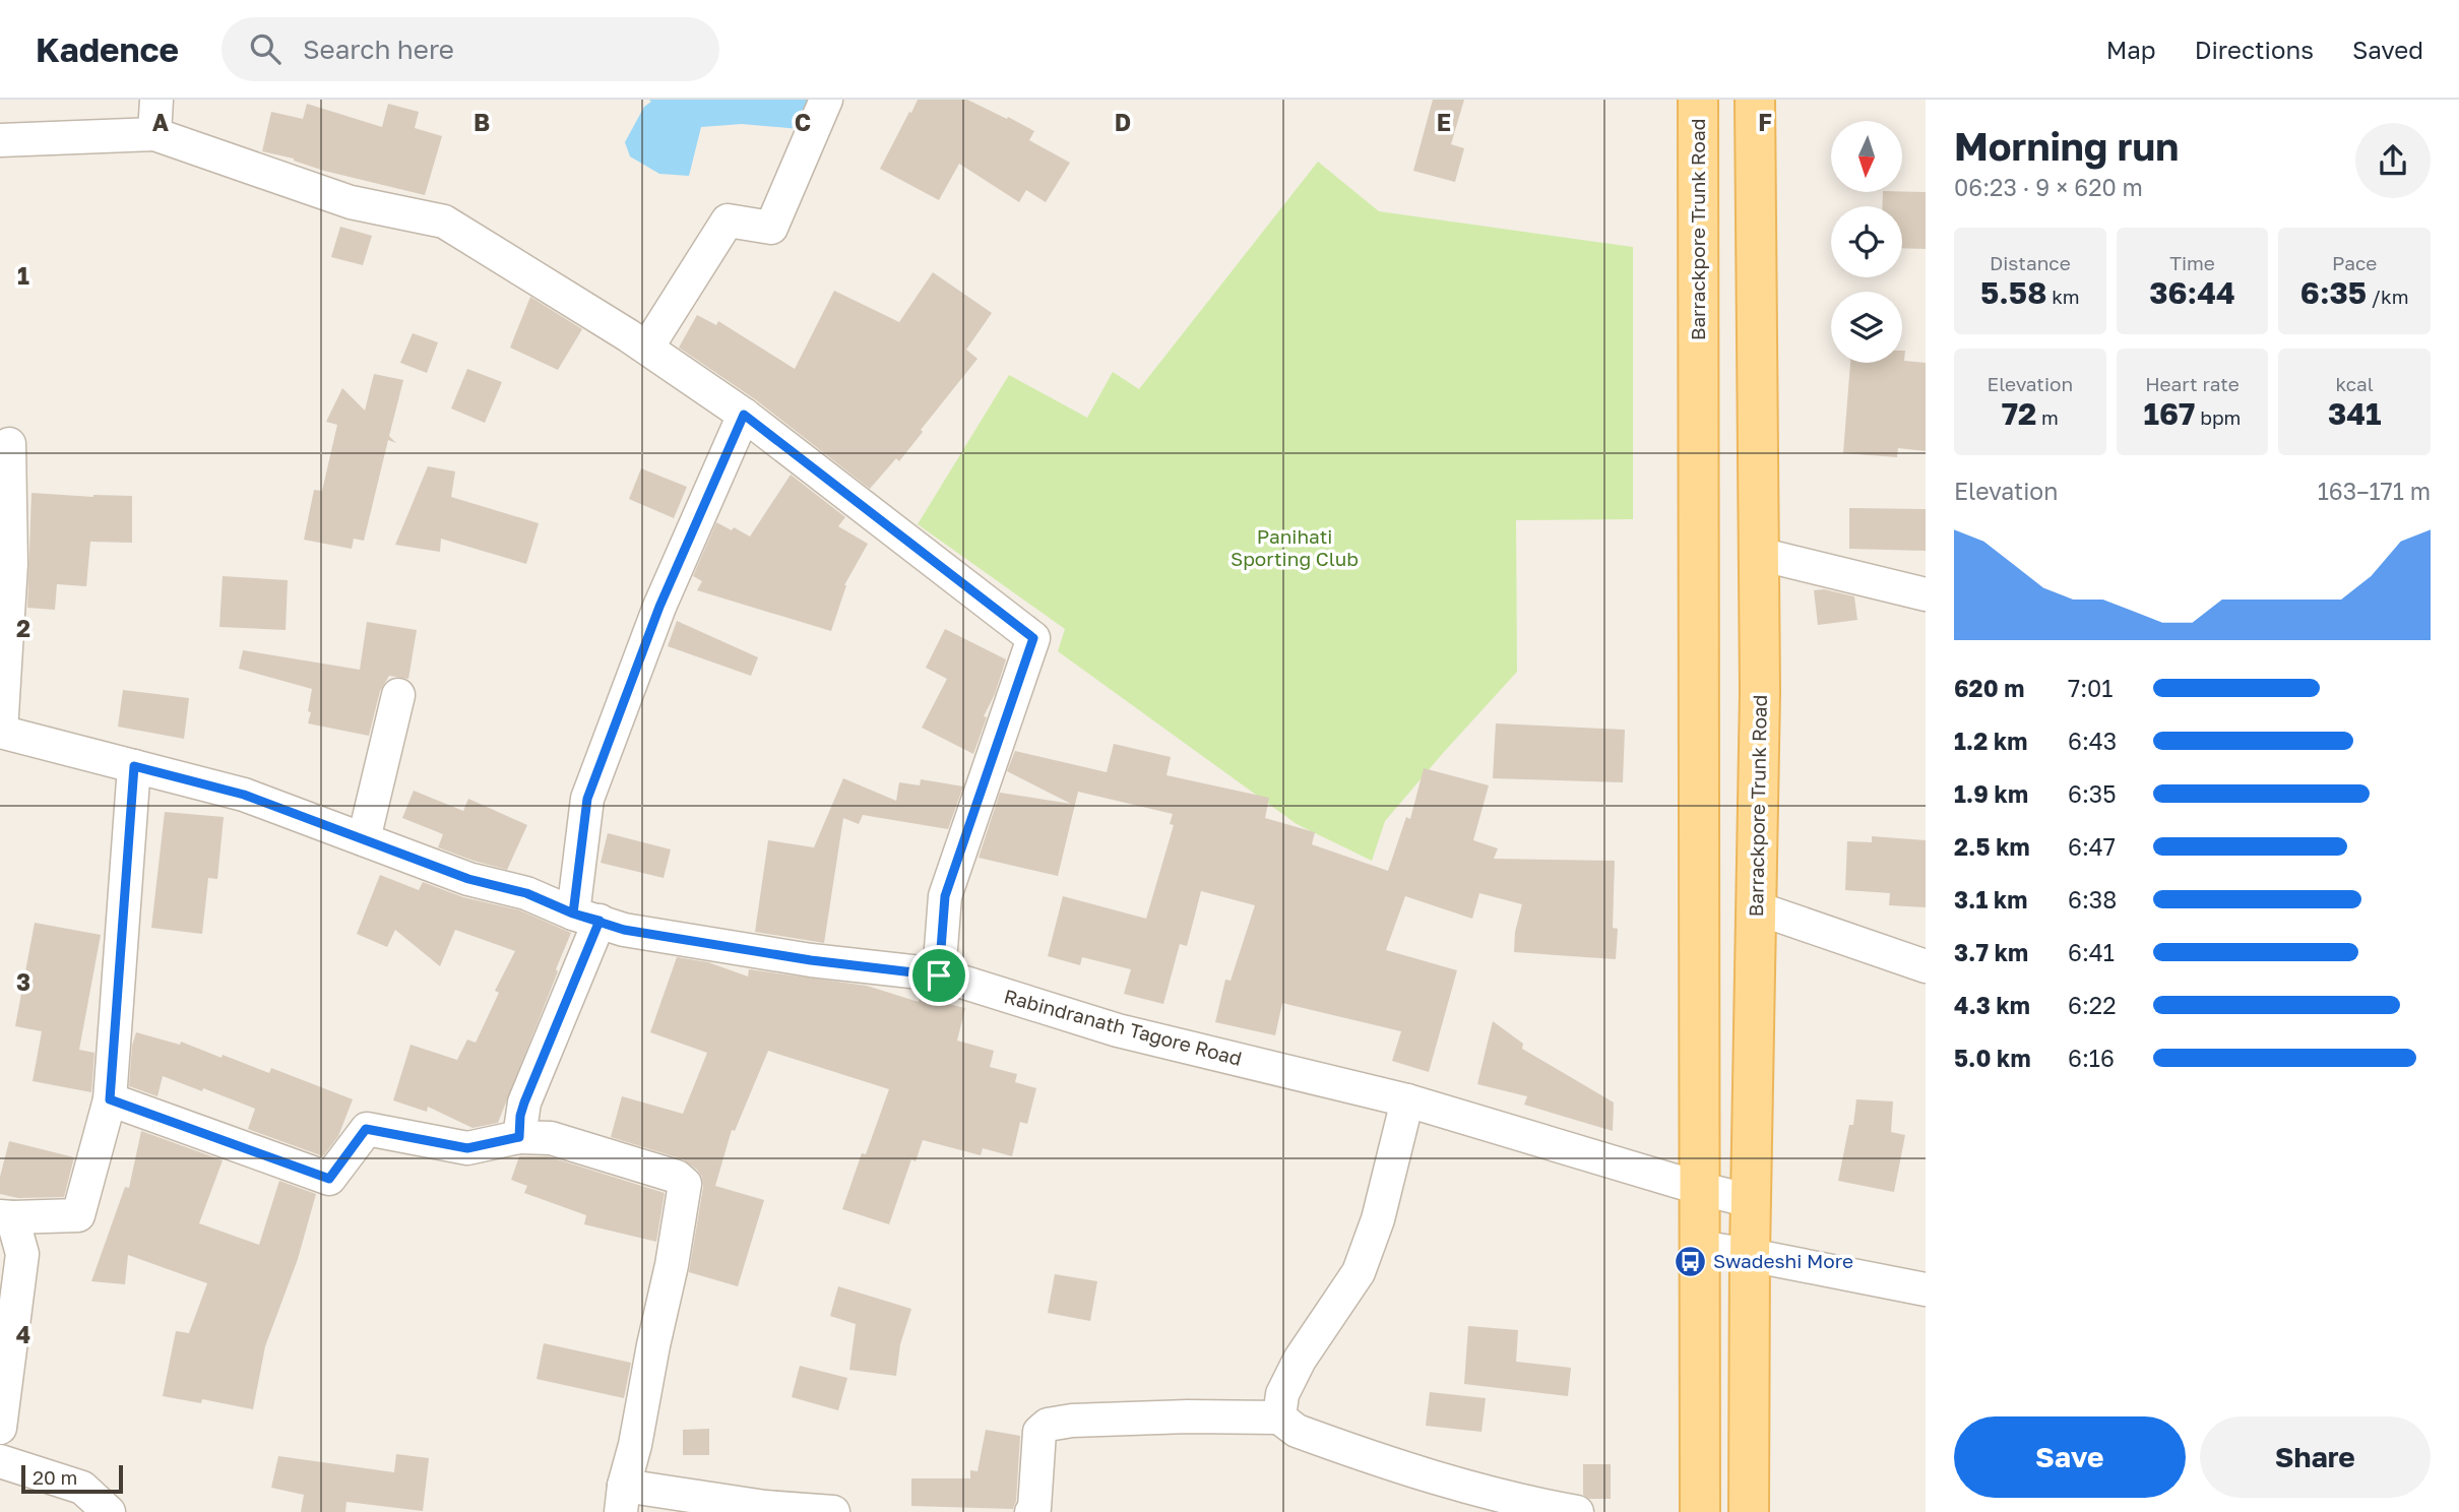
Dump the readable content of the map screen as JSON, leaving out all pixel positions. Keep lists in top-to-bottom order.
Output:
{
  "streets": {
    "main road": ["Barrackpore Trunk Road"],
    "street": ["Rabindranath Tagore Road"]
  },
  "crossings": [
    ["Barrackpore Trunk Road", "Rabindranath Tagore Road"]
  ],
  "parks": ["Panihati Sporting Club"],
  "places": {
    "bus stop": ["Swadeshi More"]
  },
  "scale_bar": "20 m",
  "north": "bottom",
  "page": {
    "header": "Kadence",
    "search": "Search here",
    "nav": ["Map", "Directions", "Saved"],
    "heading": ["Morning run", "06:23 · 9 × 620 m"],
    "stats": [
      ["Distance", "5.58 km"],
      ["Time", "36:44"],
      ["Pace", "6:35 /km"],
      ["Elevation", "72 m"],
      ["Heart rate", "167 bpm"],
      ["kcal", "341"]
    ],
    "chart": ["Elevation", "163–171 m"],
    "list": [
      {
        "name": "620 m",
        "note": "7:01"
      },
      {
        "name": "1.2 km",
        "note": "6:43"
      },
      {
        "name": "1.9 km",
        "note": "6:35"
      },
      {
        "name": "2.5 km",
        "note": "6:47"
      },
      {
        "name": "3.1 km",
        "note": "6:38"
      },
      {
        "name": "3.7 km",
        "note": "6:41"
      },
      {
        "name": "4.3 km",
        "note": "6:22"
      },
      {
        "name": "5.0 km",
        "note": "6:16"
      }
    ],
    "buttons": ["Save", "Share"],
    "scale": "20 m"
  },
  "grid": {
    "columns": [
      "A",
      "B",
      "C",
      "D",
      "E",
      "F"
    ],
    "rows": [
      "1",
      "2",
      "3",
      "4"
    ]
  }
}
